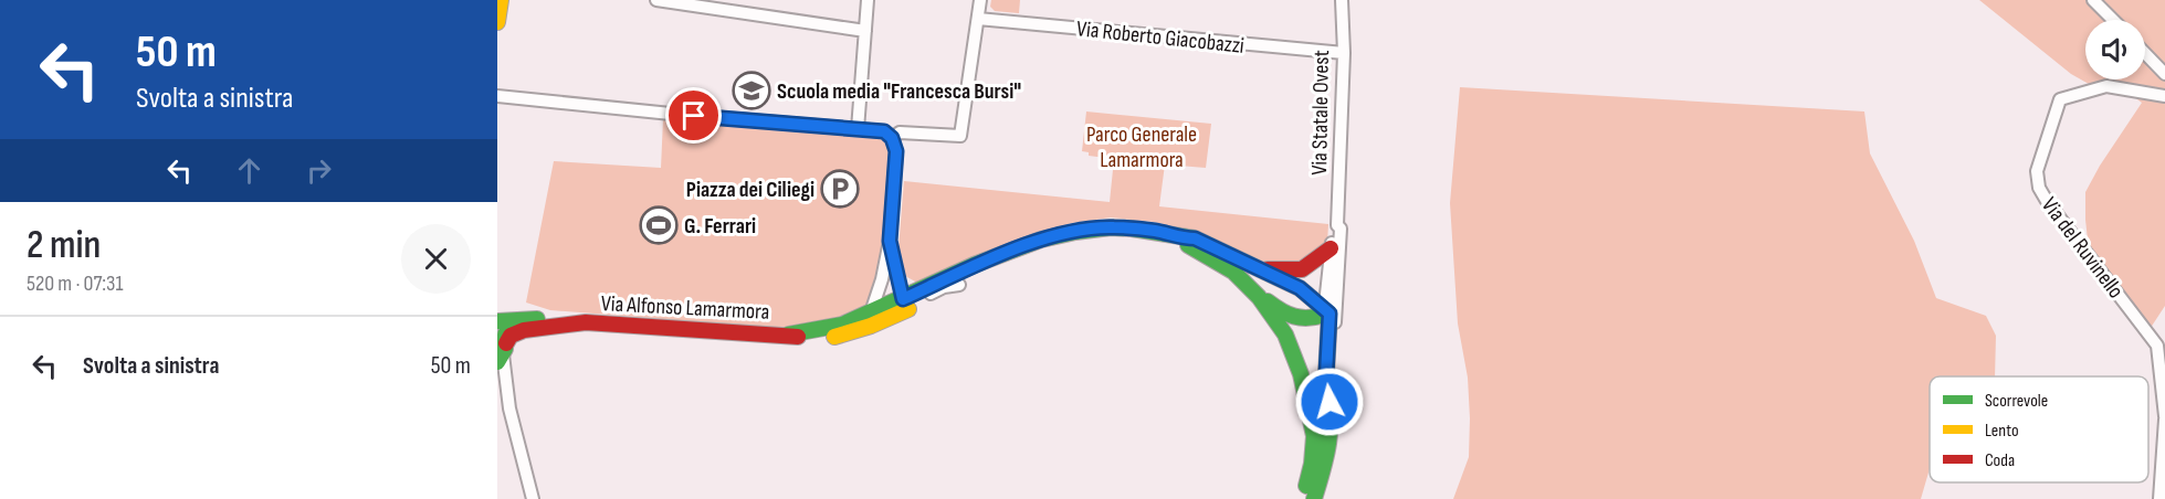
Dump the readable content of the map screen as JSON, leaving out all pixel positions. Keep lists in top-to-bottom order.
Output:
{
  "streets": {
    "street": [
      "Via Roberto Giacobazzi",
      "Via Statale Ovest",
      "Via del Ruvinello",
      "Via Alfonso Lamarmora"
    ]
  },
  "crossings": [
    ["Via Roberto Giacobazzi", "Via Statale Ovest"],
    ["Via Statale Ovest", "Via Alfonso Lamarmora"]
  ],
  "parks": ["Parco Generale Lamarmora"],
  "places": {
    "school or university": ["Scuola media \"Francesca Bursi\""],
    "parking": ["Piazza dei Ciliegi"],
    "sports": ["G. Ferrari"]
  },
  "legend": ["Scorrevole", "Lento", "Coda"],
  "page": {
    "turn": ["50 m", "Svolta a sinistra"],
    "heading": ["2 min", "520 m · 07:31"],
    "list": [
      {
        "name": "Svolta a sinistra",
        "value": "50 m"
      }
    ]
  }
}
